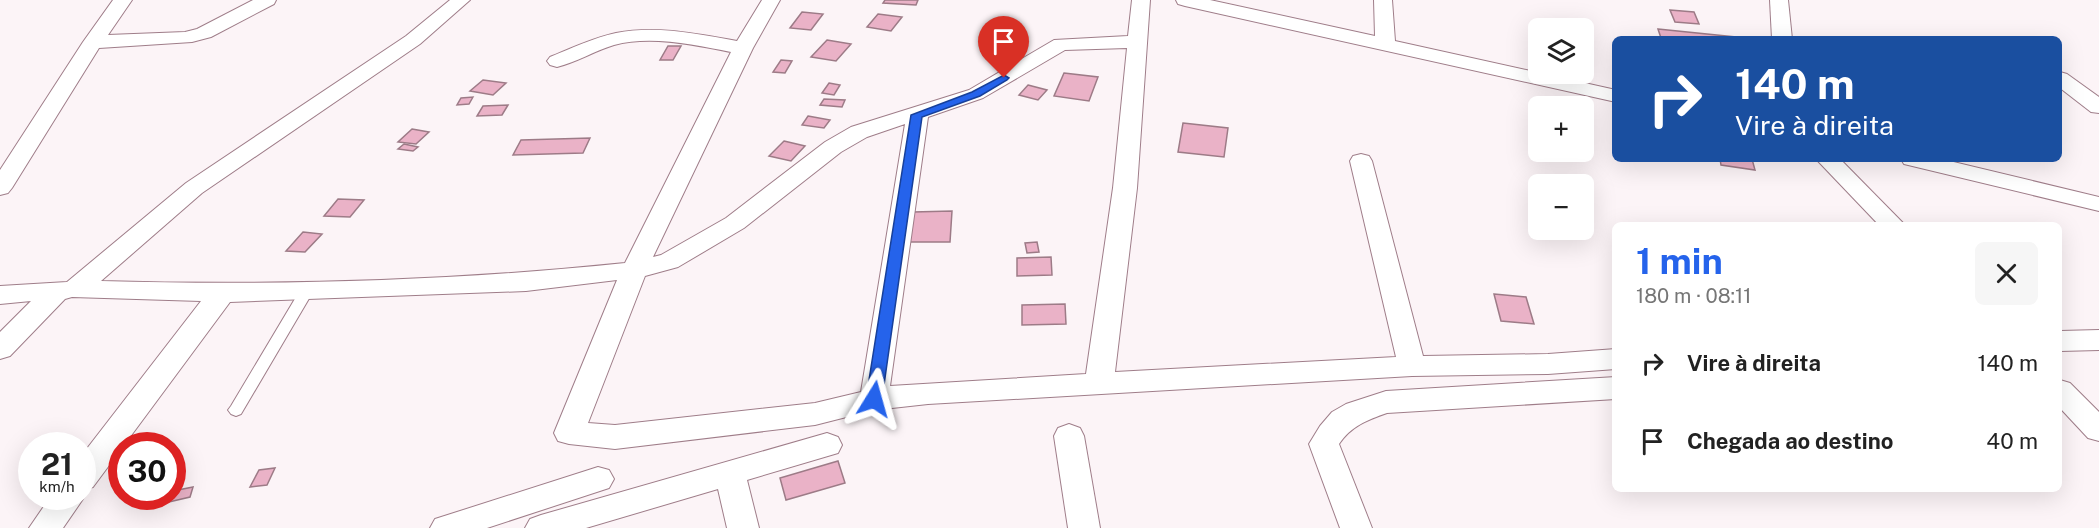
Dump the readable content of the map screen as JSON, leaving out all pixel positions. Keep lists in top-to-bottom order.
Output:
{
  "page": {
    "map_buttons": ["+", "−"],
    "turn": ["140 m", "Vire à direita"],
    "heading": ["1 min", "180 m · 08:11"],
    "list": [
      {
        "name": "Vire à direita",
        "value": "140 m"
      },
      {
        "name": "Chegada ao destino",
        "value": "40 m"
      }
    ],
    "speed": "21 km/h",
    "limit": "30"
  }
}
